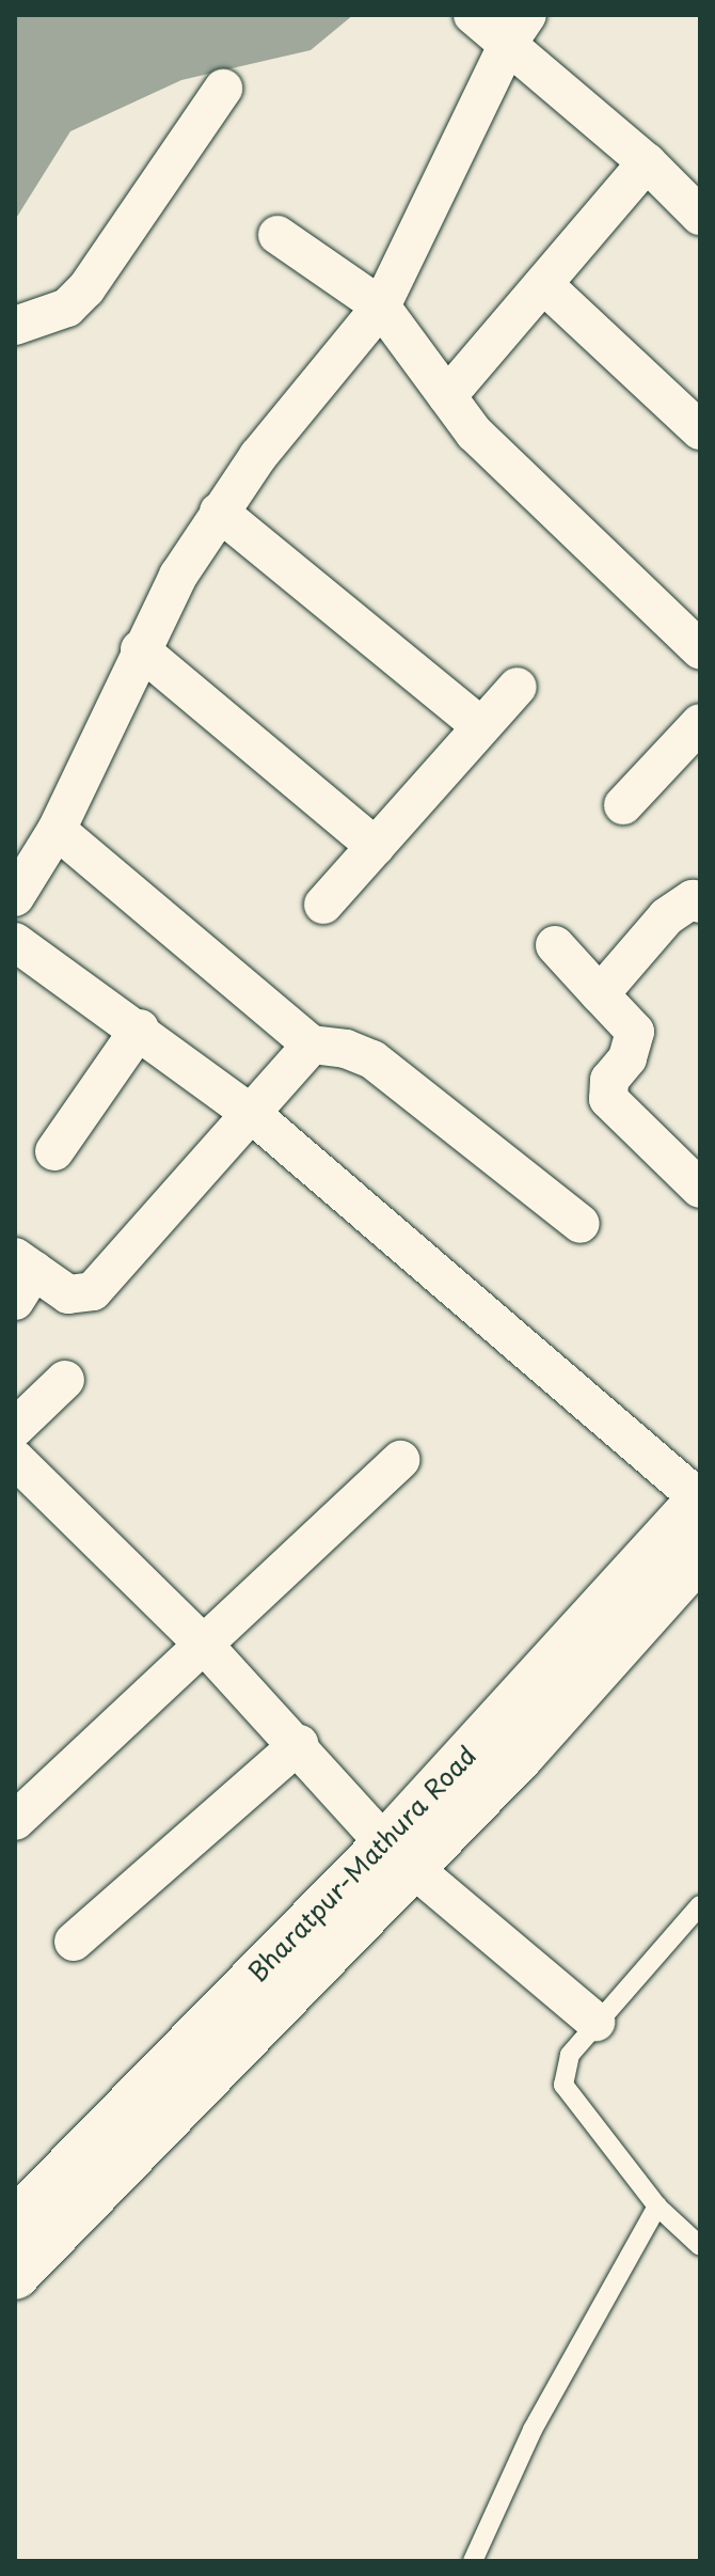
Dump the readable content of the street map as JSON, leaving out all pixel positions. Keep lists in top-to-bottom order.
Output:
{
  "streets": {
    "highway": ["Bharatpur-Mathura Road"]
  }
}
